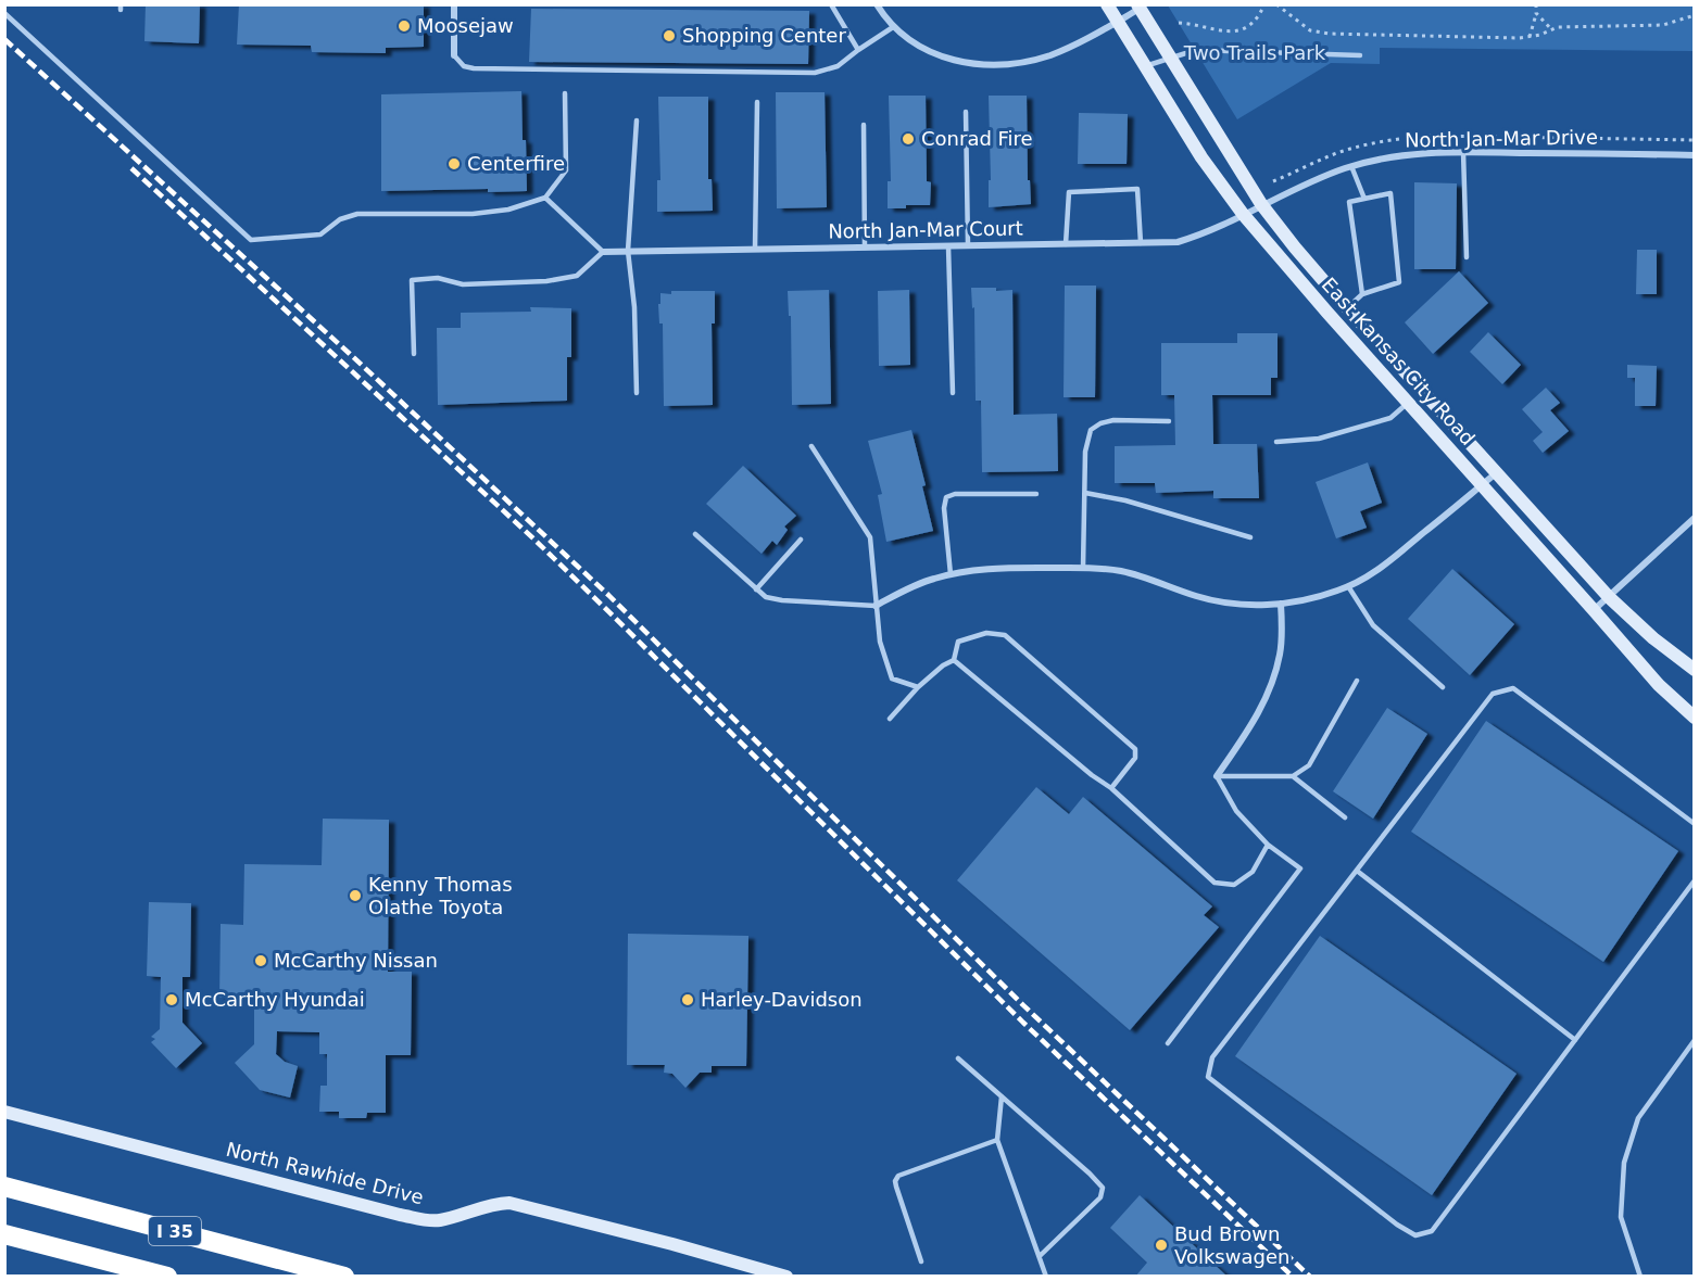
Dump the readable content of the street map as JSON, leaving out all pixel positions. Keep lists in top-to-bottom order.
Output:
{
  "streets": {
    "highway": ["I 35"],
    "main road": ["East Kansas City Road", "North Rawhide Drive"],
    "street": ["North Jan-Mar Drive", "North Jan-Mar Court"]
  },
  "crossings": [
    ["North Jan-Mar Drive", "North Jan-Mar Court"],
    ["North Jan-Mar Drive", "East Kansas City Road"],
    ["North Jan-Mar Court", "East Kansas City Road"]
  ],
  "parks": ["Two Trails Park"],
  "places": [
    "Moosejaw",
    "Shopping Center",
    "Conrad Fire",
    "Centerfire",
    "Kenny Thomas Olathe Toyota",
    "McCarthy Nissan",
    "McCarthy Hyundai",
    "Harley-Davidson",
    "Bud Brown Volkswagen"
  ]
}
